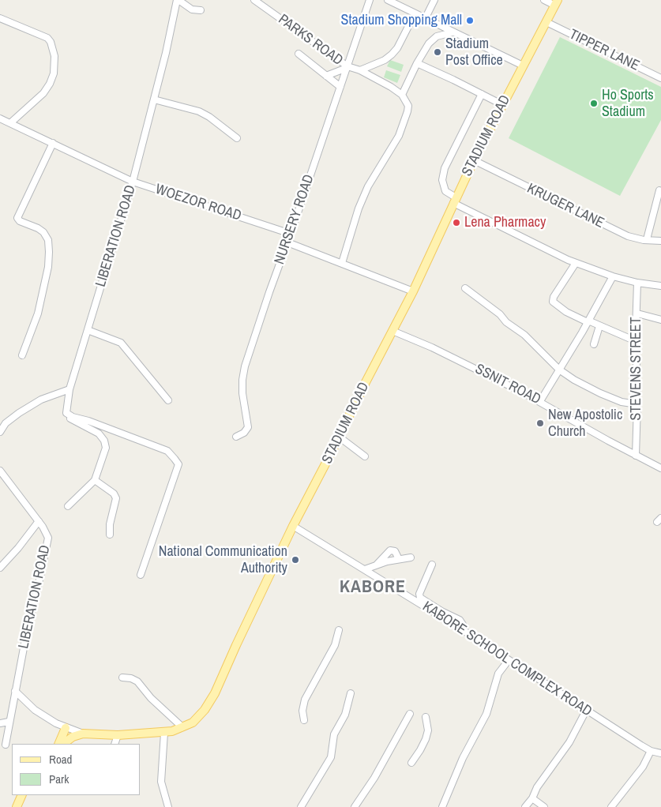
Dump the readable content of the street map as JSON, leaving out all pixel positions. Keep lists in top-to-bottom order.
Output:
{
  "streets": {
    "main road": ["STADIUM ROAD"],
    "street": [
      "PARKS ROAD",
      "TIPPER LANE",
      "WOEZOR ROAD",
      "KRUGER LANE",
      "NURSERY ROAD",
      "LIBERATION ROAD",
      "STEVENS STREET",
      "SSNIT ROAD",
      "KABORE SCHOOL COMPLEX ROAD"
    ]
  },
  "crossings": [
    ["PARKS ROAD", "NURSERY ROAD"],
    ["TIPPER LANE", "STADIUM ROAD"],
    ["STADIUM ROAD", "KRUGER LANE"],
    ["STADIUM ROAD", "SSNIT ROAD"],
    ["STADIUM ROAD", "KABORE SCHOOL COMPLEX ROAD"],
    ["WOEZOR ROAD", "NURSERY ROAD"],
    ["WOEZOR ROAD", "LIBERATION ROAD"],
    ["STEVENS STREET", "SSNIT ROAD"]
  ],
  "districts": ["KABORE"],
  "places": [
    "Stadium Shopping Mall",
    "Stadium Post Office",
    "Ho Sports Stadium",
    "Lena Pharmacy",
    "New Apostolic Church",
    "National Communication Authority"
  ],
  "legend": ["Road", "Park"]
}
